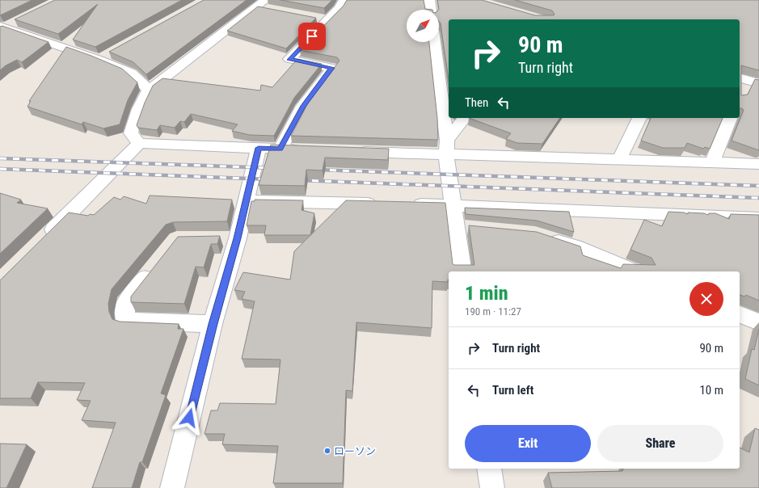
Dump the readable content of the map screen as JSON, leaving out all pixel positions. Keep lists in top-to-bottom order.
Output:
{
  "places": ["ローソン"],
  "north": "top right",
  "page": {
    "turn": ["90 m", "Turn right"],
    "then": "Then",
    "heading": ["1 min", "190 m · 11:27"],
    "list": [
      {
        "name": "Turn right",
        "value": "90 m"
      },
      {
        "name": "Turn left",
        "value": "10 m"
      }
    ],
    "buttons": ["Exit", "Share"]
  }
}
